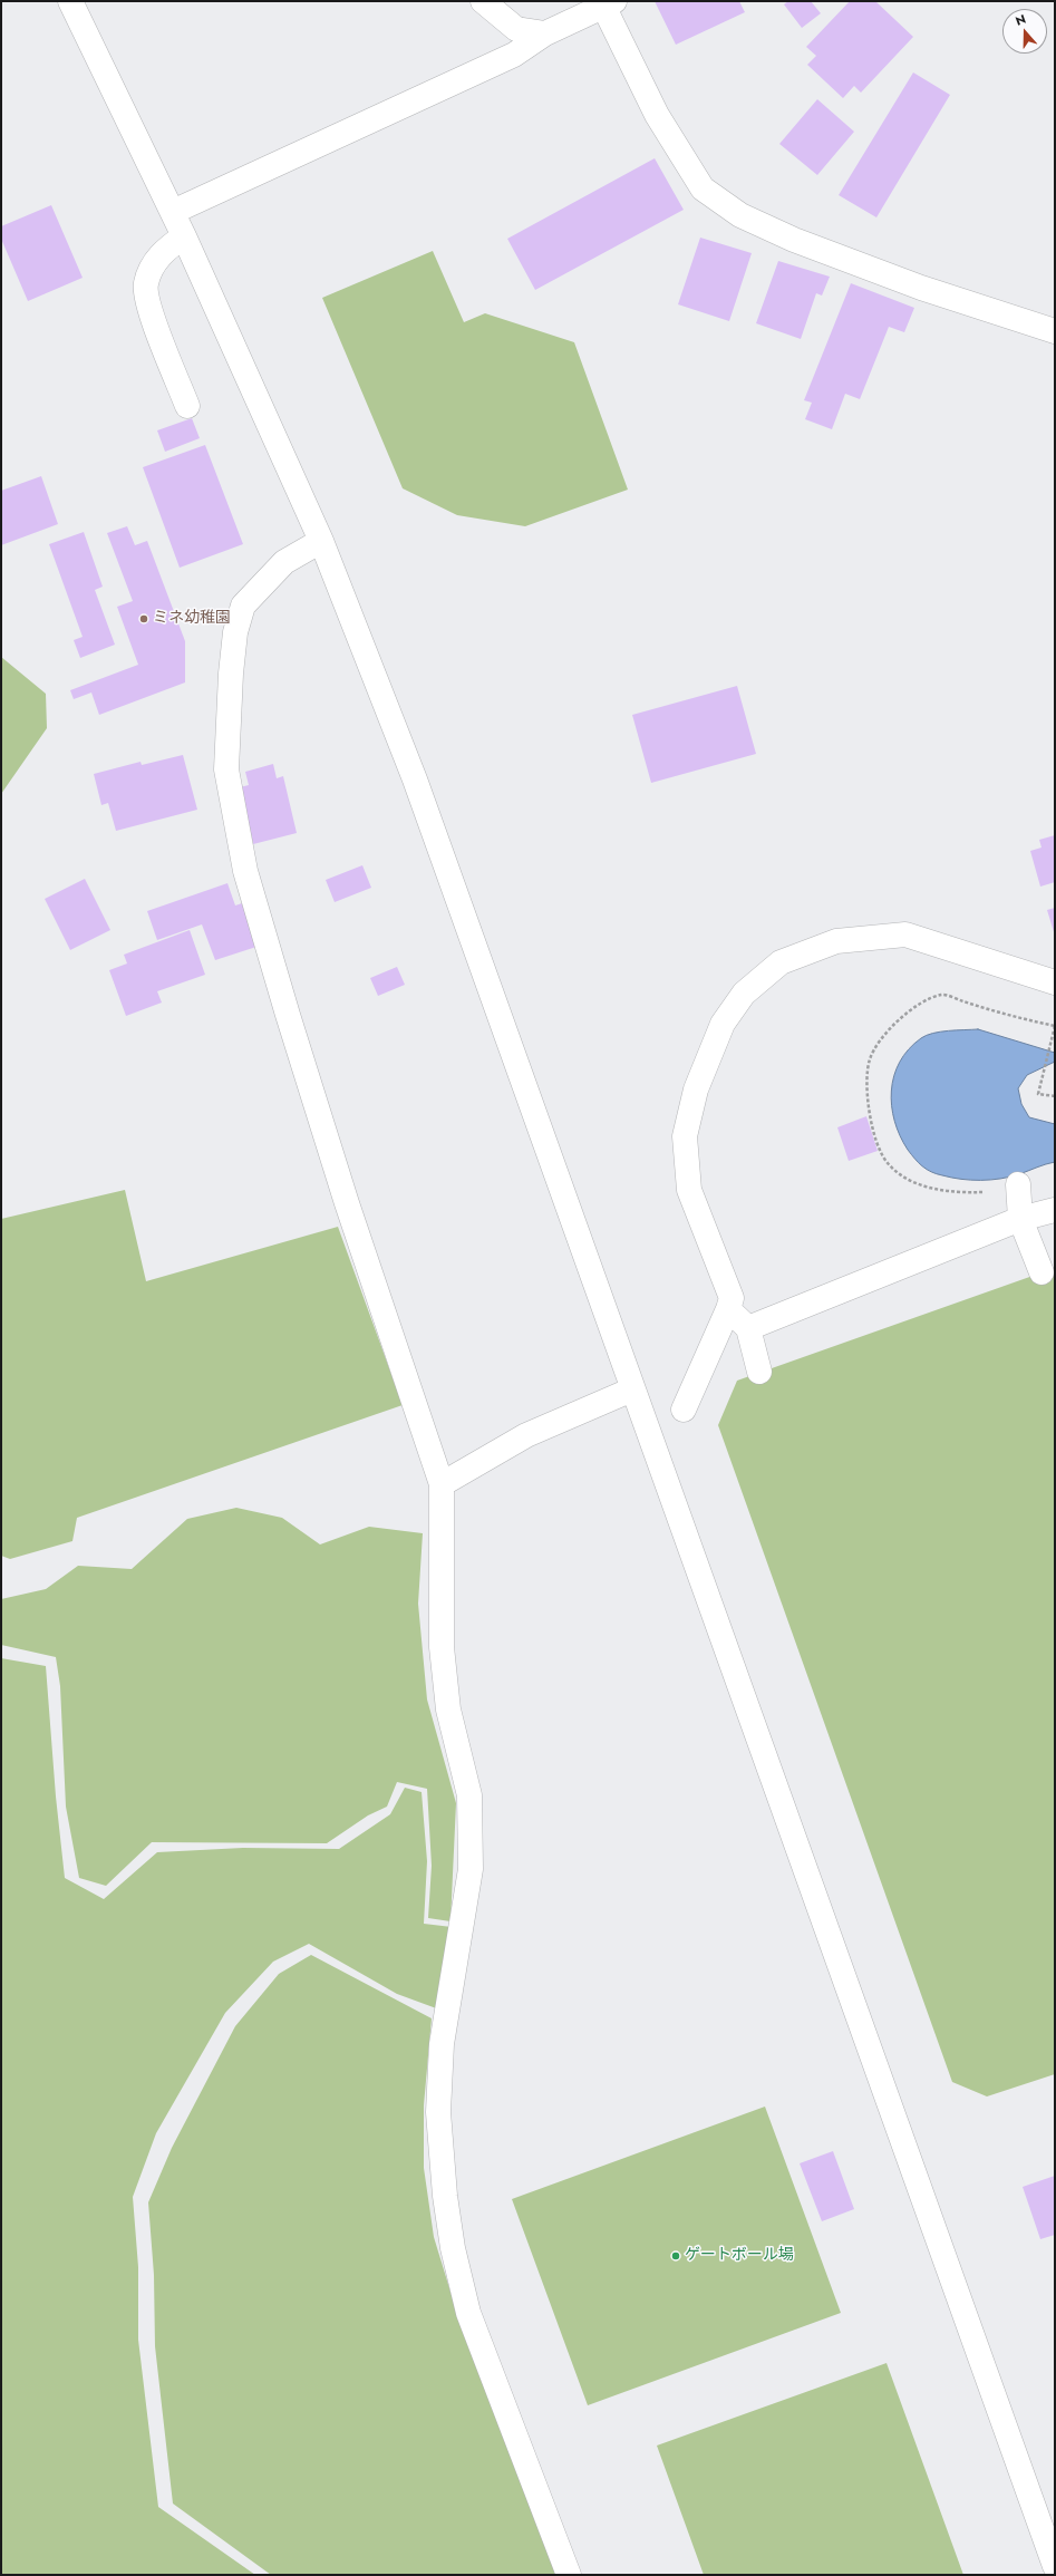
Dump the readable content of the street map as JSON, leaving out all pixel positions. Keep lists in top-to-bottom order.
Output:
{
  "places": ["ミネ幼稚園", "ゲートボール場"],
  "north": "top"
}
